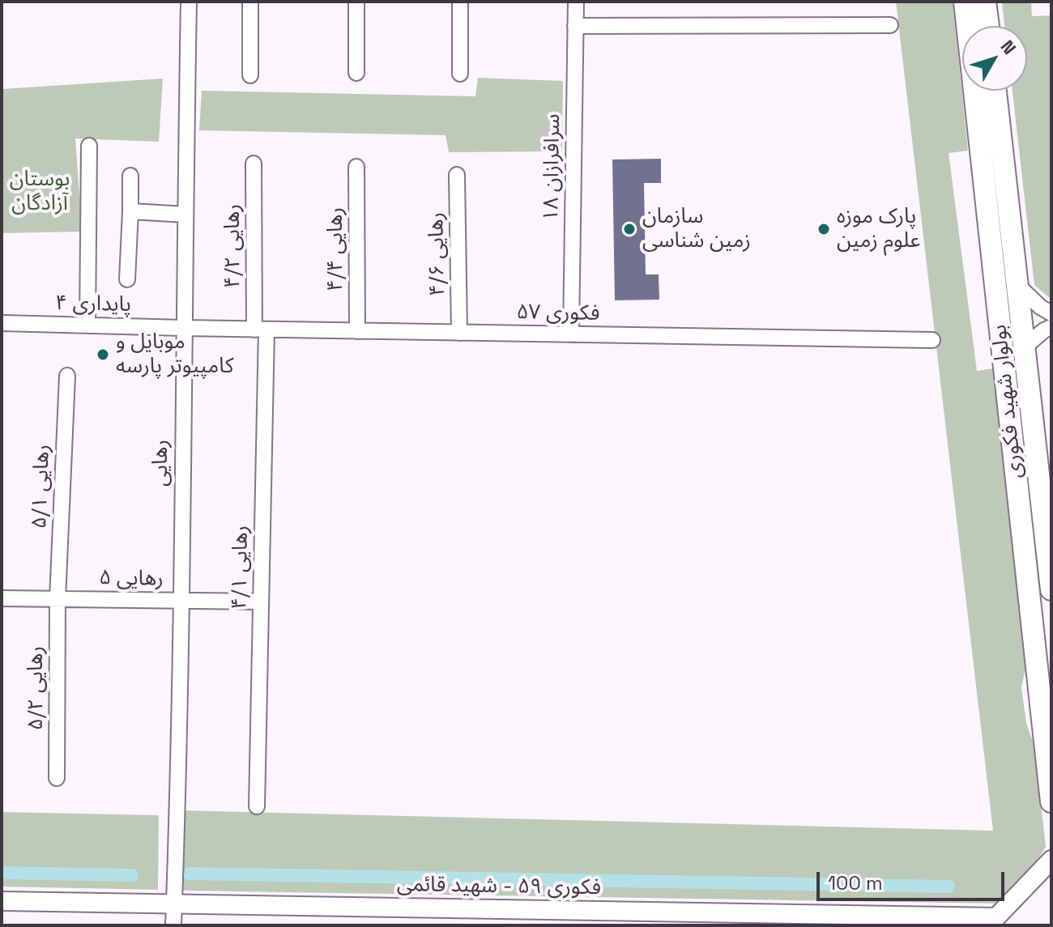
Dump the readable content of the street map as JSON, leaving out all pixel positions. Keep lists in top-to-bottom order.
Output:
{
  "streets": {
    "main road": ["بولوار شهید فکوری"],
    "street": [
      "سرافرازان ۱۸",
      "رهایی ۴/۲",
      "رهایی ۴/۴",
      "رهایی ۴/۶",
      "پایداری ۴",
      "فکوری ۵۷",
      "رهایی",
      "رهایی ۵/۱",
      "رهایی ۴/۱",
      "رهایی ۵",
      "رهایی ۵/۲",
      "فکوری ۵۹ - شهید قائمی"
    ]
  },
  "crossings": [
    ["سرافرازان ۱۸", "فکوری ۵۷"],
    ["رهایی ۴/۲", "فکوری ۵۷"],
    ["رهایی ۴/۲", "رهایی ۴/۱"],
    ["رهایی ۴/۴", "فکوری ۵۷"],
    ["رهایی ۴/۶", "فکوری ۵۷"],
    ["پایداری ۴", "فکوری ۵۷"],
    ["پایداری ۴", "رهایی"],
    ["فکوری ۵۷", "رهایی"],
    ["فکوری ۵۷", "رهایی ۴/۱"],
    ["رهایی", "رهایی ۵"],
    ["رهایی", "فکوری ۵۹ - شهید قائمی"],
    ["رهایی ۵/۱", "رهایی ۵"],
    ["رهایی ۵/۱", "رهایی ۵/۲"],
    ["رهایی ۴/۱", "رهایی ۵"],
    ["رهایی ۵", "رهایی ۵/۲"]
  ],
  "parks": ["بوستان آزادگان"],
  "places": ["سازمان زمین شناسی", "پارک موزه علوم زمین", "موبایل و کامپیوتر پارسه"],
  "scale_bar": "100 m",
  "north": "top right"
}
